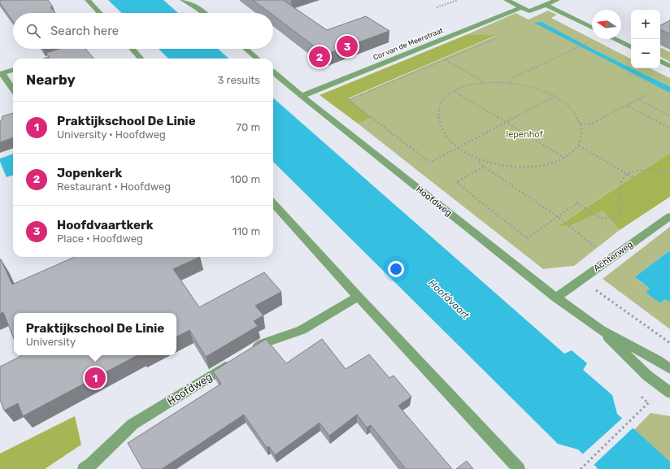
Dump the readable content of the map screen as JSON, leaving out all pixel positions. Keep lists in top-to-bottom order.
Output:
{
  "streets": {
    "street": ["Cor van de Meerstraat", "Hoofdweg", "Achterweg"]
  },
  "crossings": [
    ["Cor van de Meerstraat", "Hoofdweg"],
    ["Hoofdweg", "Achterweg"]
  ],
  "water": ["Hoofdvaart"],
  "parks": ["Iepenhof"],
  "north": "left",
  "page": {
    "map_buttons": ["+", "−"],
    "search": "Search here",
    "pins": ["3", "2", "1"],
    "heading": ["Nearby", "3 results"],
    "list": [
      {
        "mark": "1",
        "name": "Praktijkschool De Linie",
        "note": "University · Hoofdweg",
        "value": "70 m"
      },
      {
        "mark": "2",
        "name": "Jopenkerk",
        "note": "Restaurant · Hoofdweg",
        "value": "100 m"
      },
      {
        "mark": "3",
        "name": "Hoofdvaartkerk",
        "note": "Place · Hoofdweg",
        "value": "110 m"
      }
    ],
    "popup": ["Praktijkschool De Linie", "University"]
  }
}
